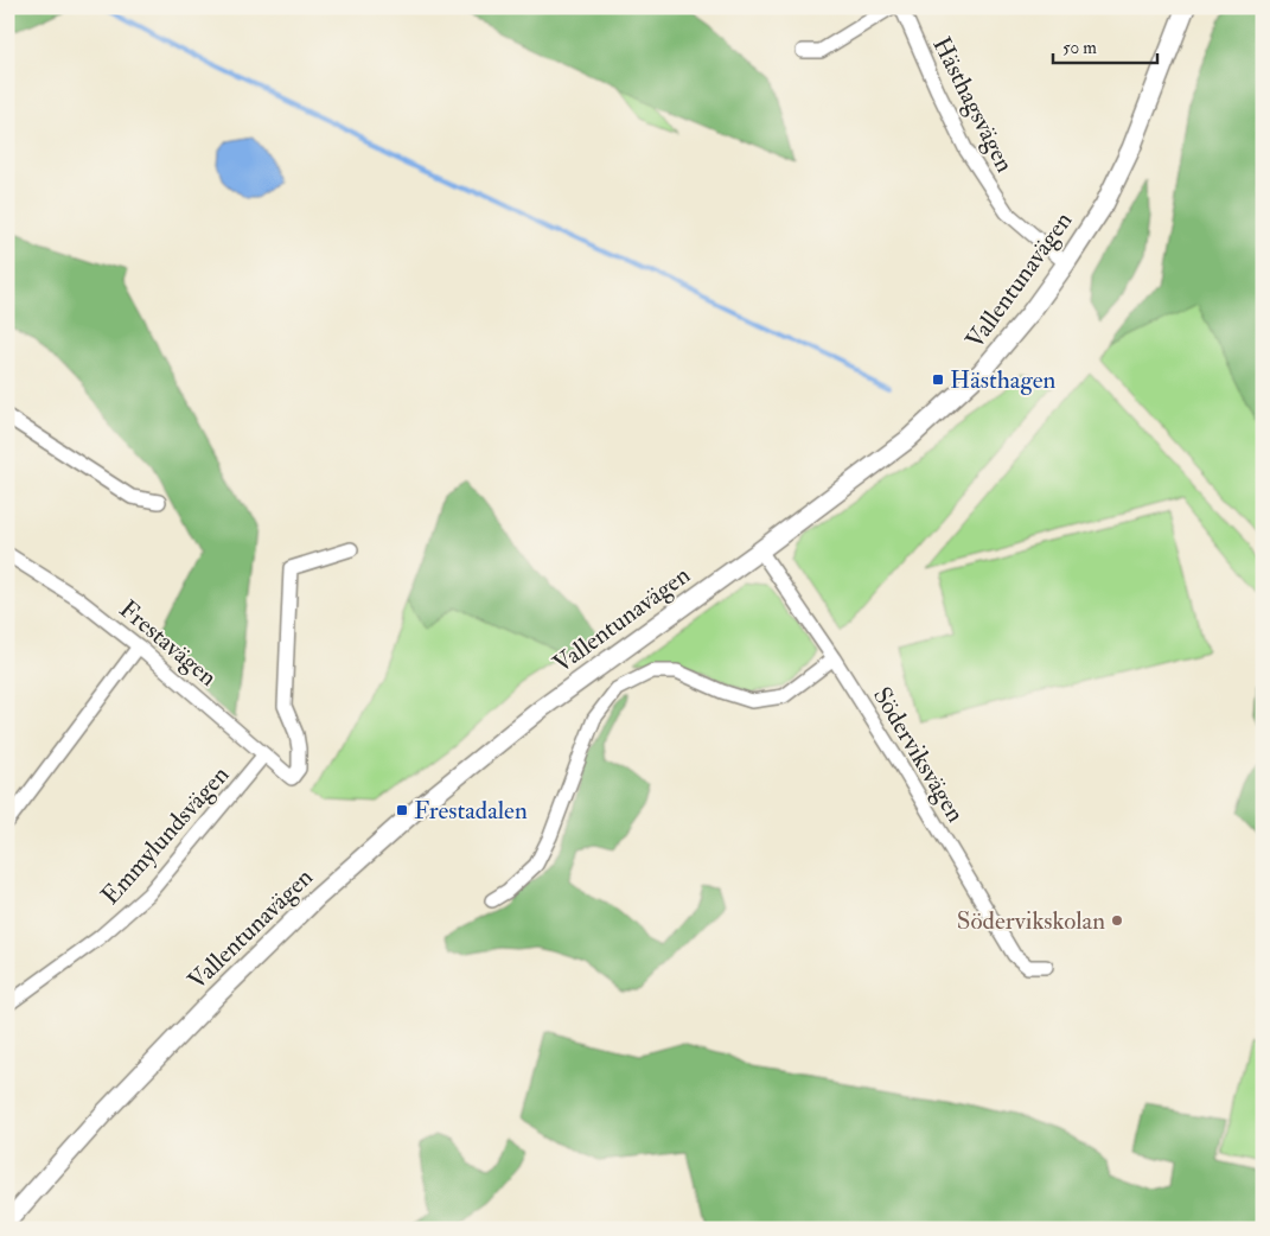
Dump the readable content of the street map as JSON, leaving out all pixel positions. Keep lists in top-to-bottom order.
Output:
{
  "streets": {
    "main road": ["Vallentunavägen"],
    "street": [
      "Hästhagsvägen",
      "Frestavägen",
      "Söderviksvägen",
      "Emmylundsvägen"
    ]
  },
  "crossings": [
    ["Hästhagsvägen", "Vallentunavägen"],
    ["Vallentunavägen", "Söderviksvägen"],
    ["Frestavägen", "Emmylundsvägen"]
  ],
  "places": {
    "transit": ["Hästhagen", "Frestadalen"],
    "other": ["Södervikskolan"]
  },
  "scale_bar": "50 m"
}
